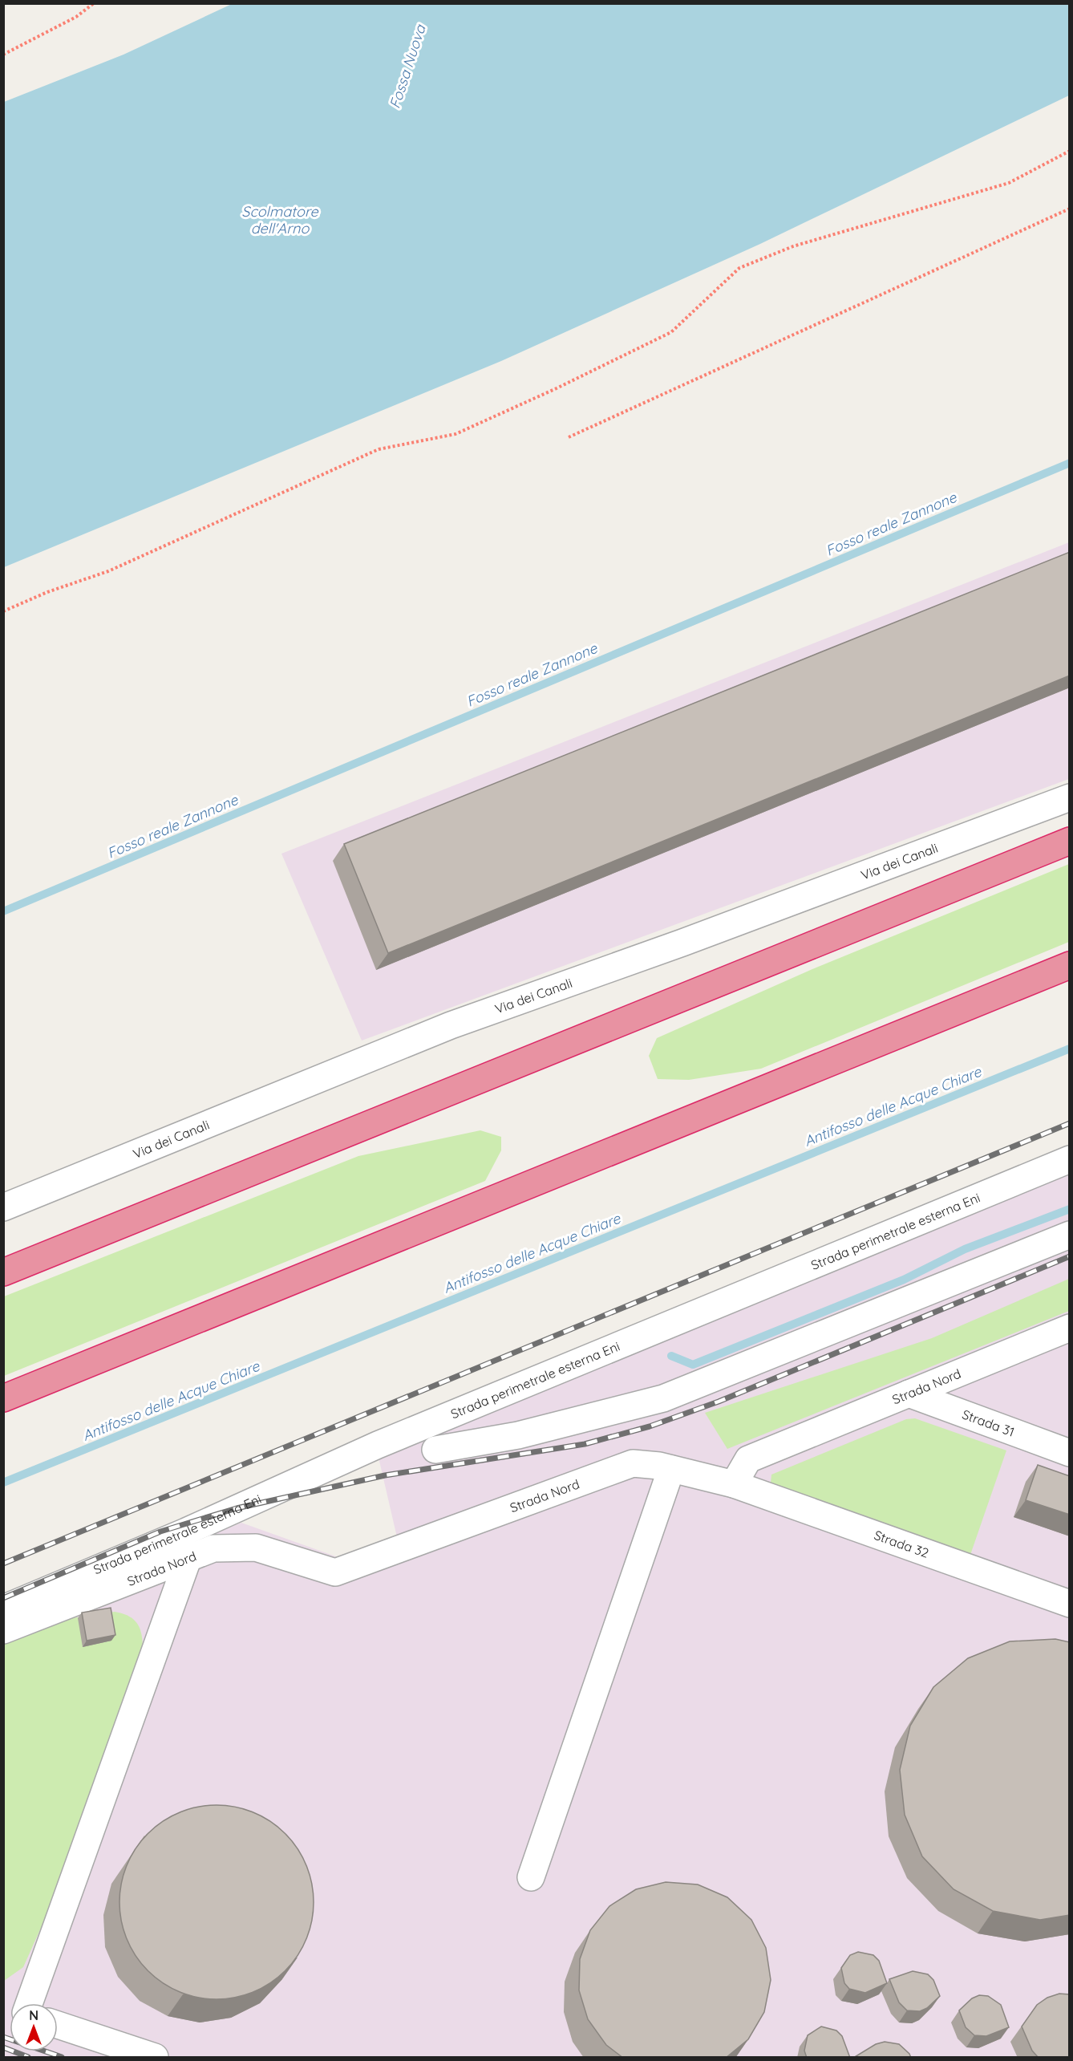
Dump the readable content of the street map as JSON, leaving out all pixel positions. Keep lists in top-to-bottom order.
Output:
{
  "streets": {
    "street": [
      "Via dei Canali",
      "Strada perimetrale esterna Eni",
      "Strada Nord",
      "Strada 31",
      "Strada 32"
    ]
  },
  "crossings": [
    ["Strada Nord", "Strada 31"],
    ["Strada Nord", "Strada 32"]
  ],
  "water": [
    "Fossa Nuova",
    "Scolmatore dell'Arno",
    "Fosso reale Zannone",
    "Antifosso delle Acque Chiare"
  ],
  "north": "top"
}
